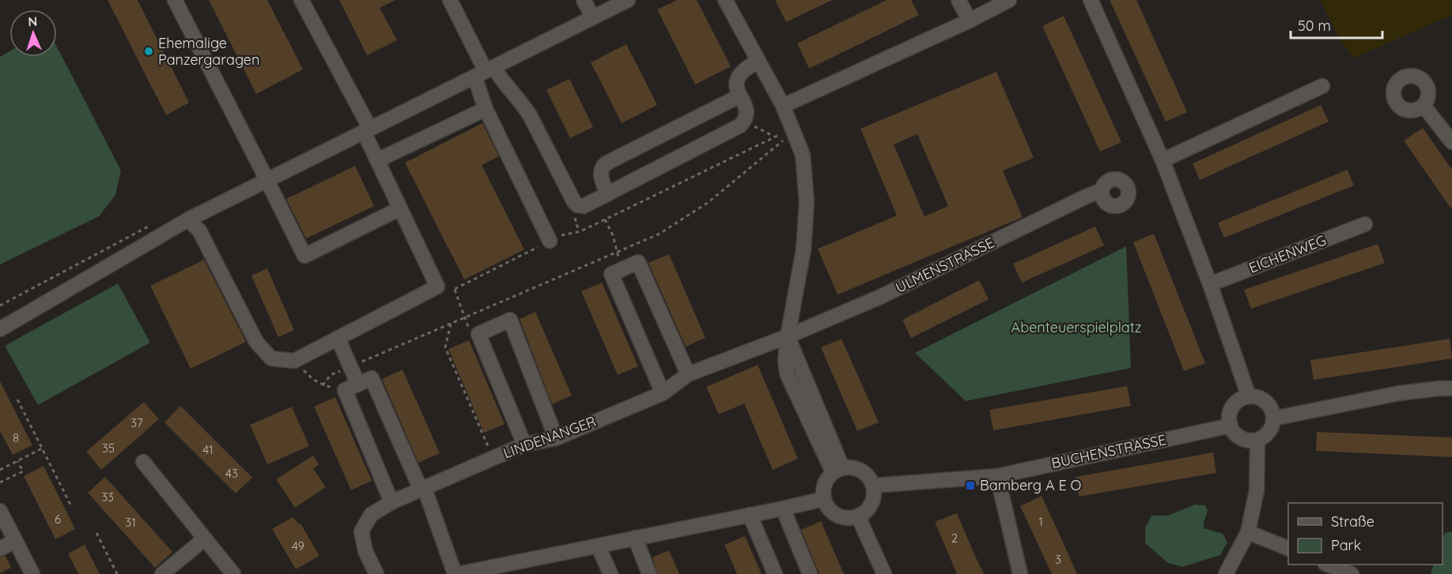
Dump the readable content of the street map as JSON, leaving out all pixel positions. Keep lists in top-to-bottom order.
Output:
{
  "streets": {
    "street": [
      "EICHENWEG",
      "ULMENSTRASSE",
      "LINDENANGER",
      "BUCHENSTRASSE"
    ]
  },
  "crossings": [
    ["ULMENSTRASSE", "LINDENANGER"]
  ],
  "parks": ["Abenteuerspielplatz"],
  "places": {
    "other": ["Ehemalige Panzergaragen"],
    "transit": ["Bamberg A E O"]
  },
  "house_numbers": [
    "37",
    "8",
    "35",
    "41",
    "43",
    "33",
    "6",
    "1",
    "31",
    "2",
    "49",
    "3"
  ],
  "legend": ["Straße", "Park"],
  "scale_bar": "50 m",
  "north": "top"
}
